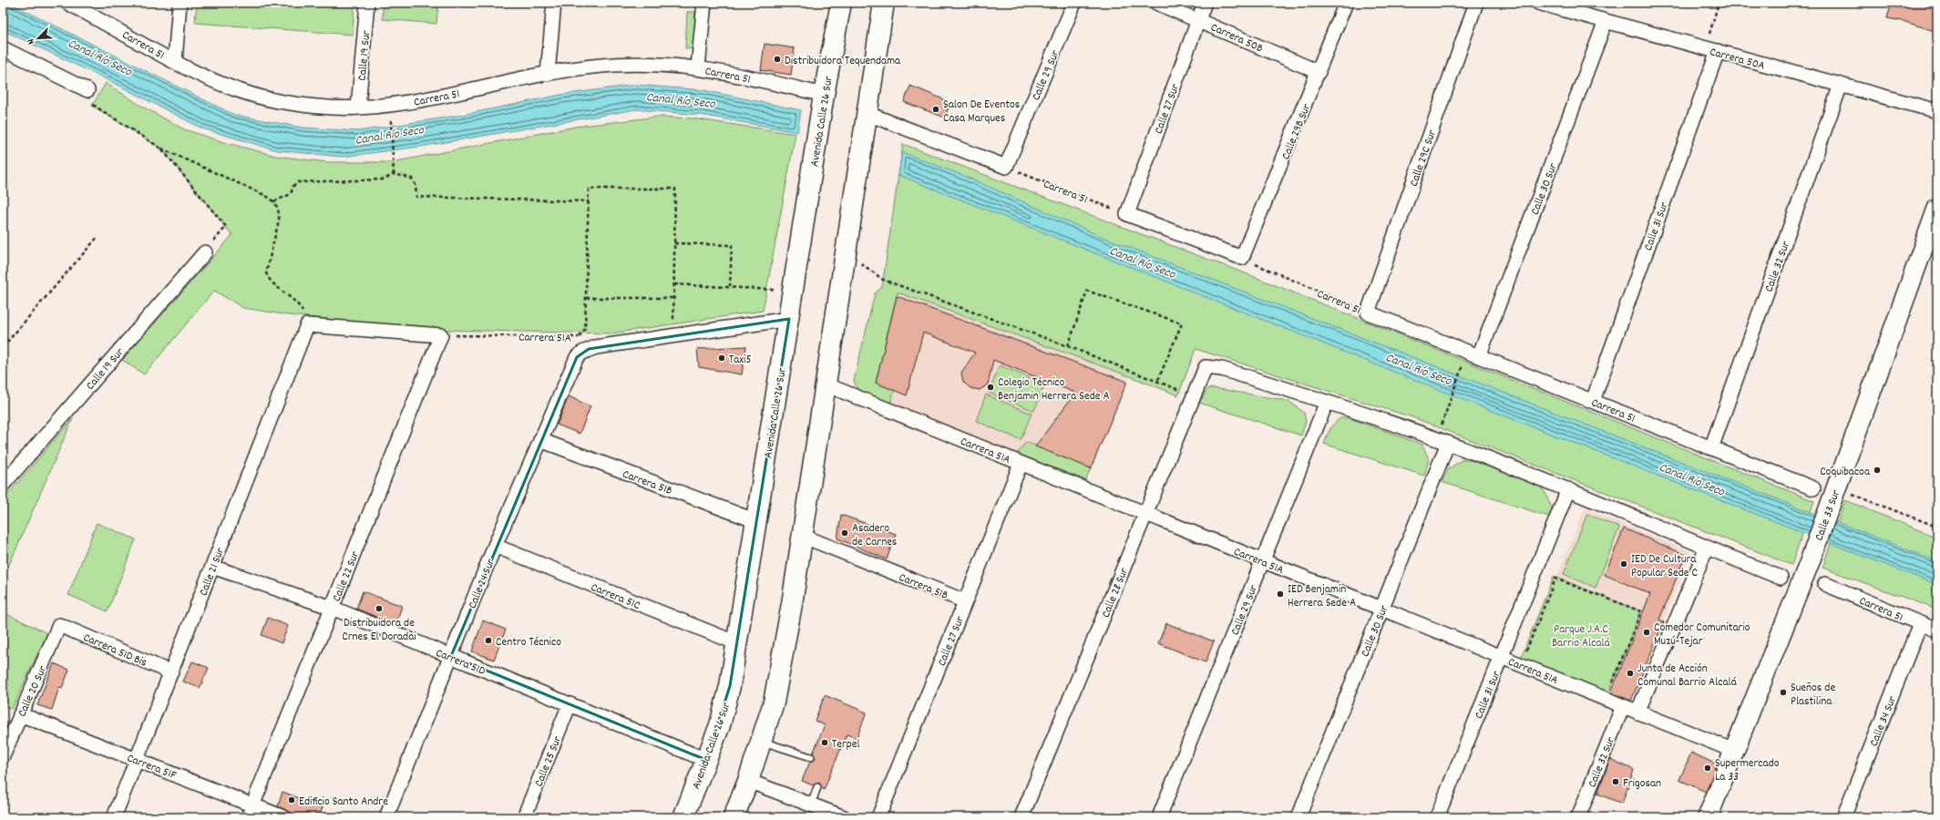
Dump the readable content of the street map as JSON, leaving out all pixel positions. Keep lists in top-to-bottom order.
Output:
{
  "streets": {
    "main road": ["Avenida Calle 26 Sur"],
    "street": [
      "Carrera 50B",
      "Carrera 51",
      "Calle 19 Sur",
      "Carrera 50A",
      "Calle 29 Sur",
      "Calle 27 Sur",
      "Calle 29B Sur",
      "Calle 29C Sur",
      "Calle 30 Sur",
      "Calle 31 Sur",
      "Calle 32 Sur",
      "Carrera 51A",
      "Carrera 51B",
      "Calle 33 Sur",
      "Calle 21 Sur",
      "Calle 22 Sur",
      "Calle 24 Sur",
      "Calle 28 Sur",
      "Carrera 51C",
      "Carrera 51D Bis",
      "Carrera 51D",
      "Calle 20 Sur",
      "Calle 34 Sur",
      "Calle 25 Sur",
      "Carrera 51F"
    ]
  },
  "crossings": [
    ["Carrera 50B", "Calle 27 Sur"],
    ["Carrera 50B", "Calle 29B Sur"],
    ["Carrera 51", "Calle 19 Sur"],
    ["Carrera 51", "Calle 29 Sur"],
    ["Carrera 51", "Calle 27 Sur"],
    ["Carrera 51", "Avenida Calle 26 Sur"],
    ["Carrera 51", "Calle 29B Sur"],
    ["Carrera 51", "Calle 29C Sur"],
    ["Carrera 51", "Calle 30 Sur"],
    ["Carrera 51", "Calle 31 Sur"],
    ["Carrera 51", "Calle 32 Sur"],
    ["Carrera 51", "Calle 34 Sur"],
    ["Carrera 50A", "Calle 30 Sur"],
    ["Carrera 50A", "Calle 31 Sur"],
    ["Carrera 50A", "Calle 32 Sur"],
    ["Calle 29 Sur", "Carrera 51A"],
    ["Calle 29 Sur", "Calle 28 Sur"],
    ["Calle 27 Sur", "Carrera 51A"],
    ["Calle 27 Sur", "Carrera 51B"],
    ["Avenida Calle 26 Sur", "Carrera 51A"],
    ["Avenida Calle 26 Sur", "Carrera 51B"],
    ["Avenida Calle 26 Sur", "Carrera 51C"],
    ["Avenida Calle 26 Sur", "Carrera 51D"],
    ["Calle 30 Sur", "Carrera 51A"],
    ["Calle 31 Sur", "Carrera 51A"],
    ["Calle 32 Sur", "Carrera 51A"],
    ["Carrera 51A", "Calle 33 Sur"],
    ["Carrera 51A", "Calle 22 Sur"],
    ["Carrera 51A", "Calle 24 Sur"],
    ["Carrera 51A", "Calle 28 Sur"],
    ["Carrera 51B", "Calle 24 Sur"],
    ["Calle 21 Sur", "Carrera 51D Bis"],
    ["Calle 21 Sur", "Carrera 51D"],
    ["Calle 21 Sur", "Carrera 51F"],
    ["Calle 22 Sur", "Carrera 51D"],
    ["Calle 22 Sur", "Carrera 51F"],
    ["Calle 24 Sur", "Carrera 51C"],
    ["Calle 24 Sur", "Carrera 51D"],
    ["Carrera 51D Bis", "Calle 20 Sur"],
    ["Carrera 51D", "Calle 25 Sur"],
    ["Calle 20 Sur", "Carrera 51F"]
  ],
  "water": ["Canal Río Seco"],
  "parks": ["Parque J.A.C Barrio Alcalá"],
  "places": [
    "Distribuidora Tequendama",
    "Salon De Eventos Casa Marques",
    "Taxi5",
    "Colegio Técnico Benjamin Herrera Sede A",
    "Coquibacoa",
    "Asadero de Carnes",
    "IED De Cultura Popular Sede C",
    "IED Benjamin Herrera Sede A",
    "Distribuidora de Crnes El Doradai",
    "Comedor Comunitario Muzú-Tejar",
    "Centro Técnico",
    "Junta de Acción Comunal Barrio Alcalá",
    "Sueños de Plastilina",
    "Terpel",
    "Supermercado La 33",
    "Frigosan",
    "Edificio Santo Andre"
  ],
  "north": "bottom left"
}
